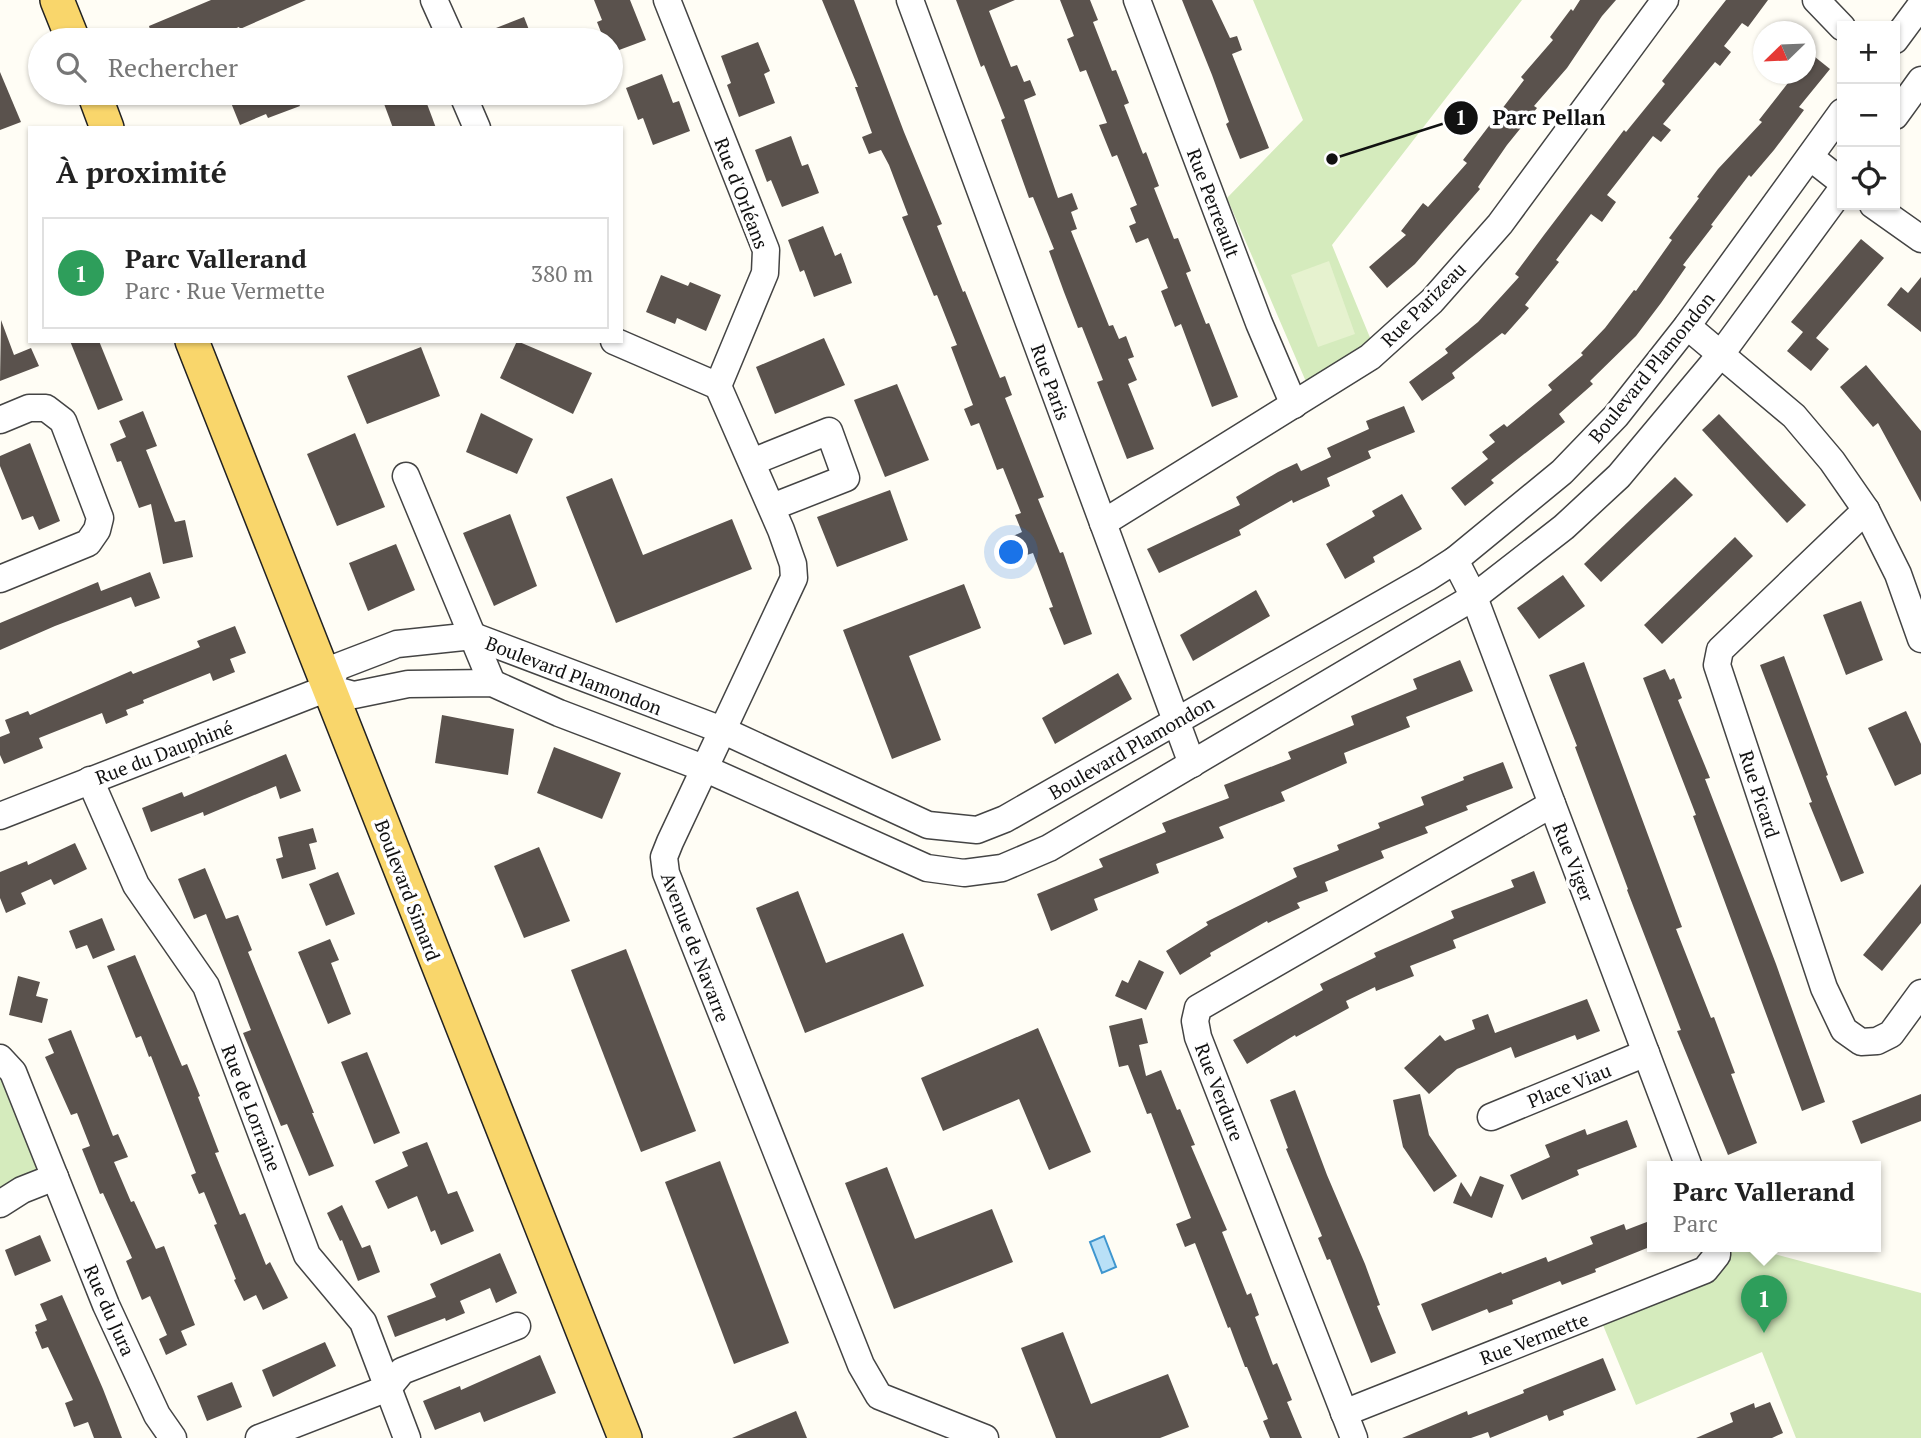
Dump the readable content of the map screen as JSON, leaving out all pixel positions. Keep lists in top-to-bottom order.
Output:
{
  "streets": {
    "main road": ["Boulevard Simard"],
    "street": [
      "Rue d'Orléans",
      "Rue Perreault",
      "Rue Parizeau",
      "Boulevard Plamondon",
      "Rue Paris",
      "Rue du Dauphiné",
      "Rue Picard",
      "Rue Viger",
      "Avenue de Navarre",
      "Place Viau",
      "Rue Verdure",
      "Rue de Lorraine",
      "Rue du Jura",
      "Rue Vermette"
    ]
  },
  "crossings": [
    ["Rue d'Orléans", "Avenue de Navarre"],
    ["Rue Perreault", "Rue Parizeau"],
    ["Rue Parizeau", "Rue Paris"],
    ["Boulevard Plamondon", "Rue Paris"],
    ["Boulevard Plamondon", "Rue du Dauphiné"],
    ["Boulevard Plamondon", "Rue Viger"],
    ["Boulevard Plamondon", "Boulevard Simard"],
    ["Boulevard Plamondon", "Avenue de Navarre"],
    ["Rue du Dauphiné", "Boulevard Simard"],
    ["Rue du Dauphiné", "Rue de Lorraine"],
    ["Rue Viger", "Place Viau"],
    ["Rue Viger", "Rue Verdure"],
    ["Rue Verdure", "Rue Vermette"]
  ],
  "places": ["Parc Pellan"],
  "north": "bottom left",
  "page": {
    "map_buttons": ["+", "−"],
    "search": "Rechercher",
    "heading": "À proximité",
    "list": [
      {
        "mark": "1",
        "name": "Parc Vallerand",
        "note": "Parc · Rue Vermette",
        "value": "380 m"
      }
    ],
    "popup": ["Parc Vallerand", "Parc"],
    "pins": "1"
  }
}
